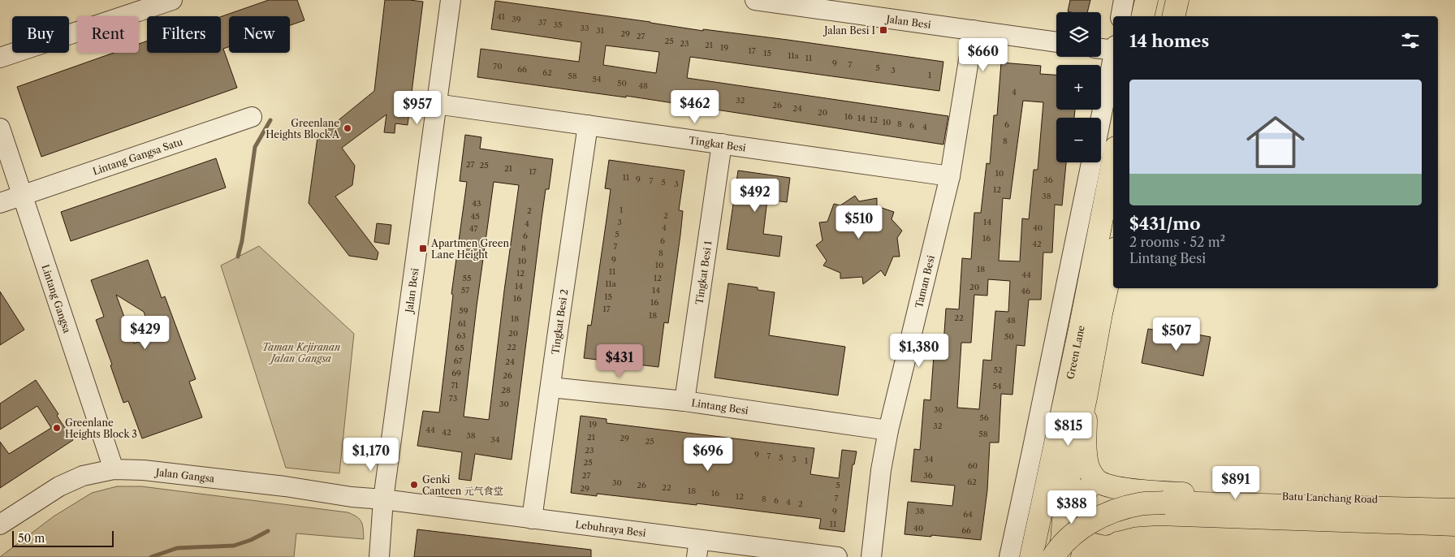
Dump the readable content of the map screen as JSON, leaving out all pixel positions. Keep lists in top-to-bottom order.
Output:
{
  "streets": {
    "main road": ["Green Lane", "Batu Lanchang Road"],
    "street": [
      "Jalan Besi",
      "Tingkat Besi",
      "Lintang Gangsa Satu",
      "Tingkat Besi 1",
      "Taman Besi",
      "Lintang Gangsa",
      "Tingkat Besi 2",
      "Lintang Besi",
      "Jalan Gangsa",
      "Lebuhraya Besi"
    ]
  },
  "crossings": [
    ["Jalan Besi", "Tingkat Besi"],
    ["Jalan Besi", "Taman Besi"],
    ["Jalan Besi", "Jalan Gangsa"],
    ["Jalan Besi", "Lebuhraya Besi"],
    ["Tingkat Besi", "Tingkat Besi 1"],
    ["Tingkat Besi", "Taman Besi"],
    ["Tingkat Besi", "Tingkat Besi 2"],
    ["Lintang Gangsa Satu", "Lintang Gangsa"],
    ["Tingkat Besi 1", "Lintang Besi"],
    ["Taman Besi", "Lintang Besi"],
    ["Lintang Gangsa", "Jalan Gangsa"],
    ["Tingkat Besi 2", "Lintang Besi"],
    ["Tingkat Besi 2", "Lebuhraya Besi"],
    ["Jalan Gangsa", "Lebuhraya Besi"]
  ],
  "parks": ["Taman Kejiranan Jalan Gangsa"],
  "places": {
    "transit": ["Jalan Besi I", "Apartmen Green Lane Height"],
    "other": ["Greenlane Heights Block A", "Greenlane Heights Block 3", "Genki Canteen 元气食堂"]
  },
  "house_numbers": [
    "41",
    "39",
    "37",
    "35",
    "33",
    "31",
    "29",
    "27",
    "25",
    "23",
    "21",
    "19",
    "17",
    "15",
    "11a",
    "11",
    "9",
    "7",
    "70",
    "5",
    "66",
    "3",
    "62",
    "1",
    "58",
    "54",
    "50",
    "48",
    "4",
    "32",
    "26",
    "24",
    "20",
    "16",
    "14",
    "12",
    "10",
    "8",
    "6",
    "6",
    "4",
    "8",
    "27",
    "25",
    "21",
    "17",
    "10",
    "11",
    "9",
    "36",
    "7",
    "5",
    "3",
    "12",
    "38",
    "43",
    "1",
    "2",
    "2",
    "45",
    "3",
    "14",
    "4",
    "4",
    "40",
    "47",
    "5",
    "6",
    "16",
    "6",
    "42",
    "7",
    "8",
    "8",
    "9",
    "10",
    "10",
    "18",
    "11",
    "12",
    "44",
    "55",
    "12",
    "11a",
    "14",
    "20",
    "57",
    "14",
    "46",
    "15",
    "16",
    "16",
    "17",
    "59",
    "18",
    "22",
    "18",
    "48",
    "61",
    "20",
    "63",
    "50",
    "22",
    "65",
    "67",
    "24",
    "52",
    "69",
    "26",
    "71",
    "54",
    "28",
    "73",
    "30",
    "30",
    "56",
    "19",
    "32",
    "44",
    "42",
    "58",
    "38",
    "21",
    "29",
    "34",
    "25",
    "23",
    "9",
    "7",
    "5",
    "3",
    "34",
    "1",
    "25",
    "60",
    "27",
    "36",
    "62",
    "30",
    "26",
    "5",
    "22",
    "29",
    "18",
    "16",
    "12",
    "7",
    "8",
    "6",
    "4",
    "2",
    "9",
    "38",
    "64",
    "11",
    "40",
    "66"
  ],
  "scale_bar": "50 m",
  "page": {
    "map_buttons": ["+", "−"],
    "chip": [
      "Buy",
      "Rent",
      "Filters",
      "New"
    ],
    "heading": "14 homes",
    "price": [
      "$660",
      "$462",
      "$957",
      "$492",
      "$510",
      "$429",
      "$507",
      "$1,380",
      "$431",
      "$815",
      "$1,170",
      "$696",
      "$891",
      "$388"
    ],
    "list": [
      {
        "name": "$431/mo",
        "note": "2 rooms · 52 m² · Lintang Besi"
      }
    ],
    "scale": "50 m"
  }
}
